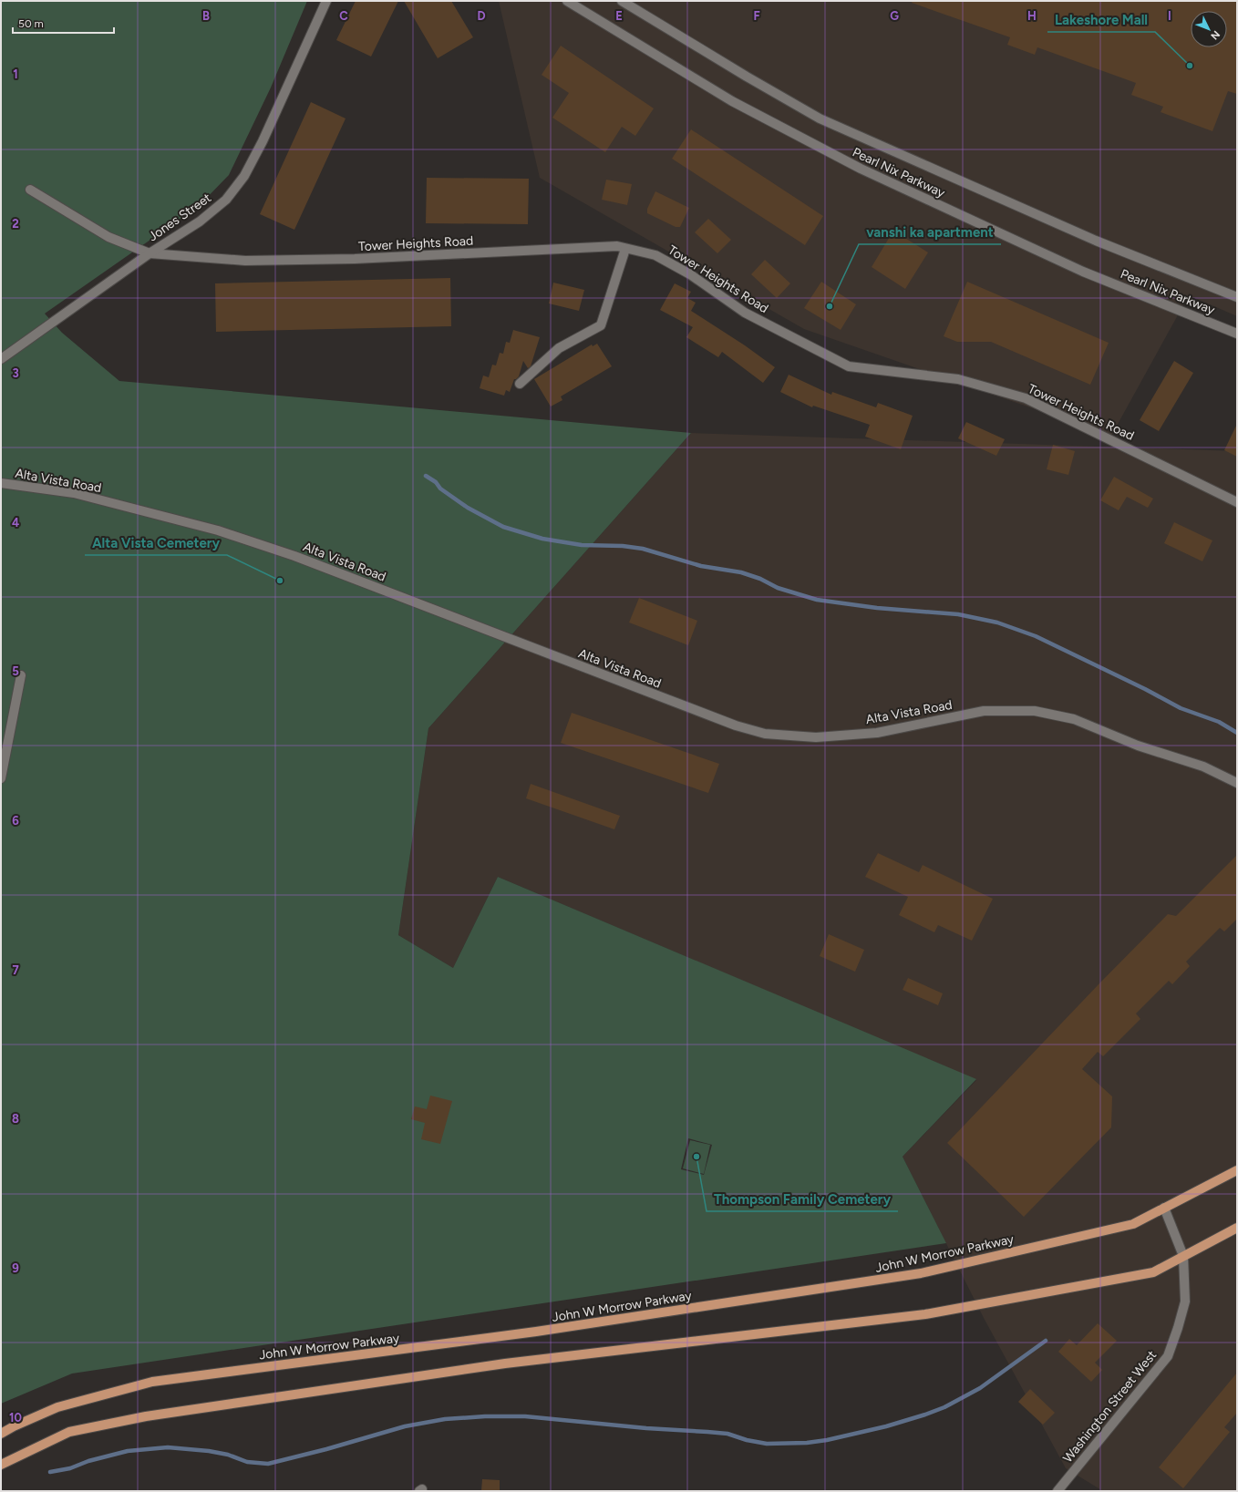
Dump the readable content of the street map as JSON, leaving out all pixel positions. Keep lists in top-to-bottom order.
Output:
{
  "streets": {
    "main road": ["John W Morrow Parkway"],
    "street": [
      "Pearl Nix Parkway",
      "Jones Street",
      "Tower Heights Road",
      "Alta Vista Road",
      "Washington Street West"
    ]
  },
  "crossings": [
    ["Jones Street", "Tower Heights Road"],
    ["John W Morrow Parkway", "Washington Street West"]
  ],
  "places": [
    "Lakeshore Mall",
    "vanshi ka apartment",
    "Alta Vista Cemetery",
    "Thompson Family Cemetery"
  ],
  "scale_bar": "50 m",
  "north": "bottom right",
  "grid": {
    "columns": [
      "B",
      "C",
      "D",
      "E",
      "F",
      "G",
      "H",
      "I"
    ],
    "rows": [
      "1",
      "2",
      "3",
      "4",
      "5",
      "6",
      "7",
      "8",
      "9",
      "10"
    ]
  }
}
